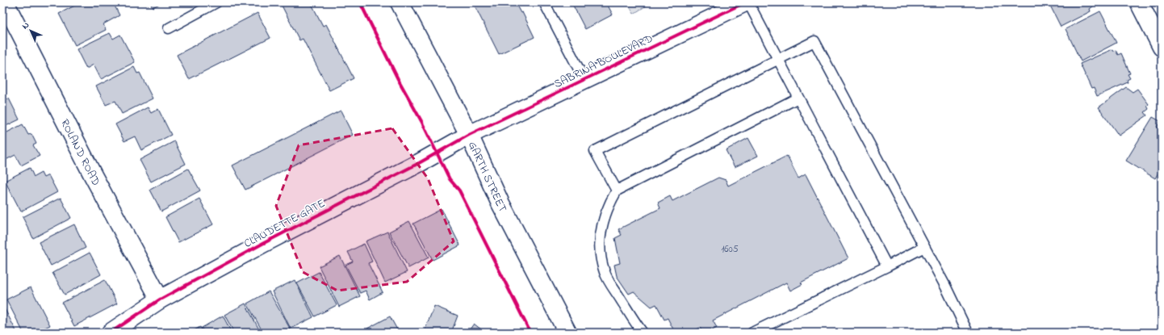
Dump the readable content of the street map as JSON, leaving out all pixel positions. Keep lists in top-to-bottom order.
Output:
{
  "streets": {
    "street": [
      "SABRINA BOULEVARD",
      "ROLAND ROAD",
      "GARTH STREET",
      "CLAUDETTE GATE"
    ]
  },
  "crossings": [
    ["SABRINA BOULEVARD", "GARTH STREET"],
    ["SABRINA BOULEVARD", "CLAUDETTE GATE"],
    ["ROLAND ROAD", "CLAUDETTE GATE"],
    ["GARTH STREET", "CLAUDETTE GATE"]
  ],
  "house_numbers": ["1605"],
  "north": "top left"
}
